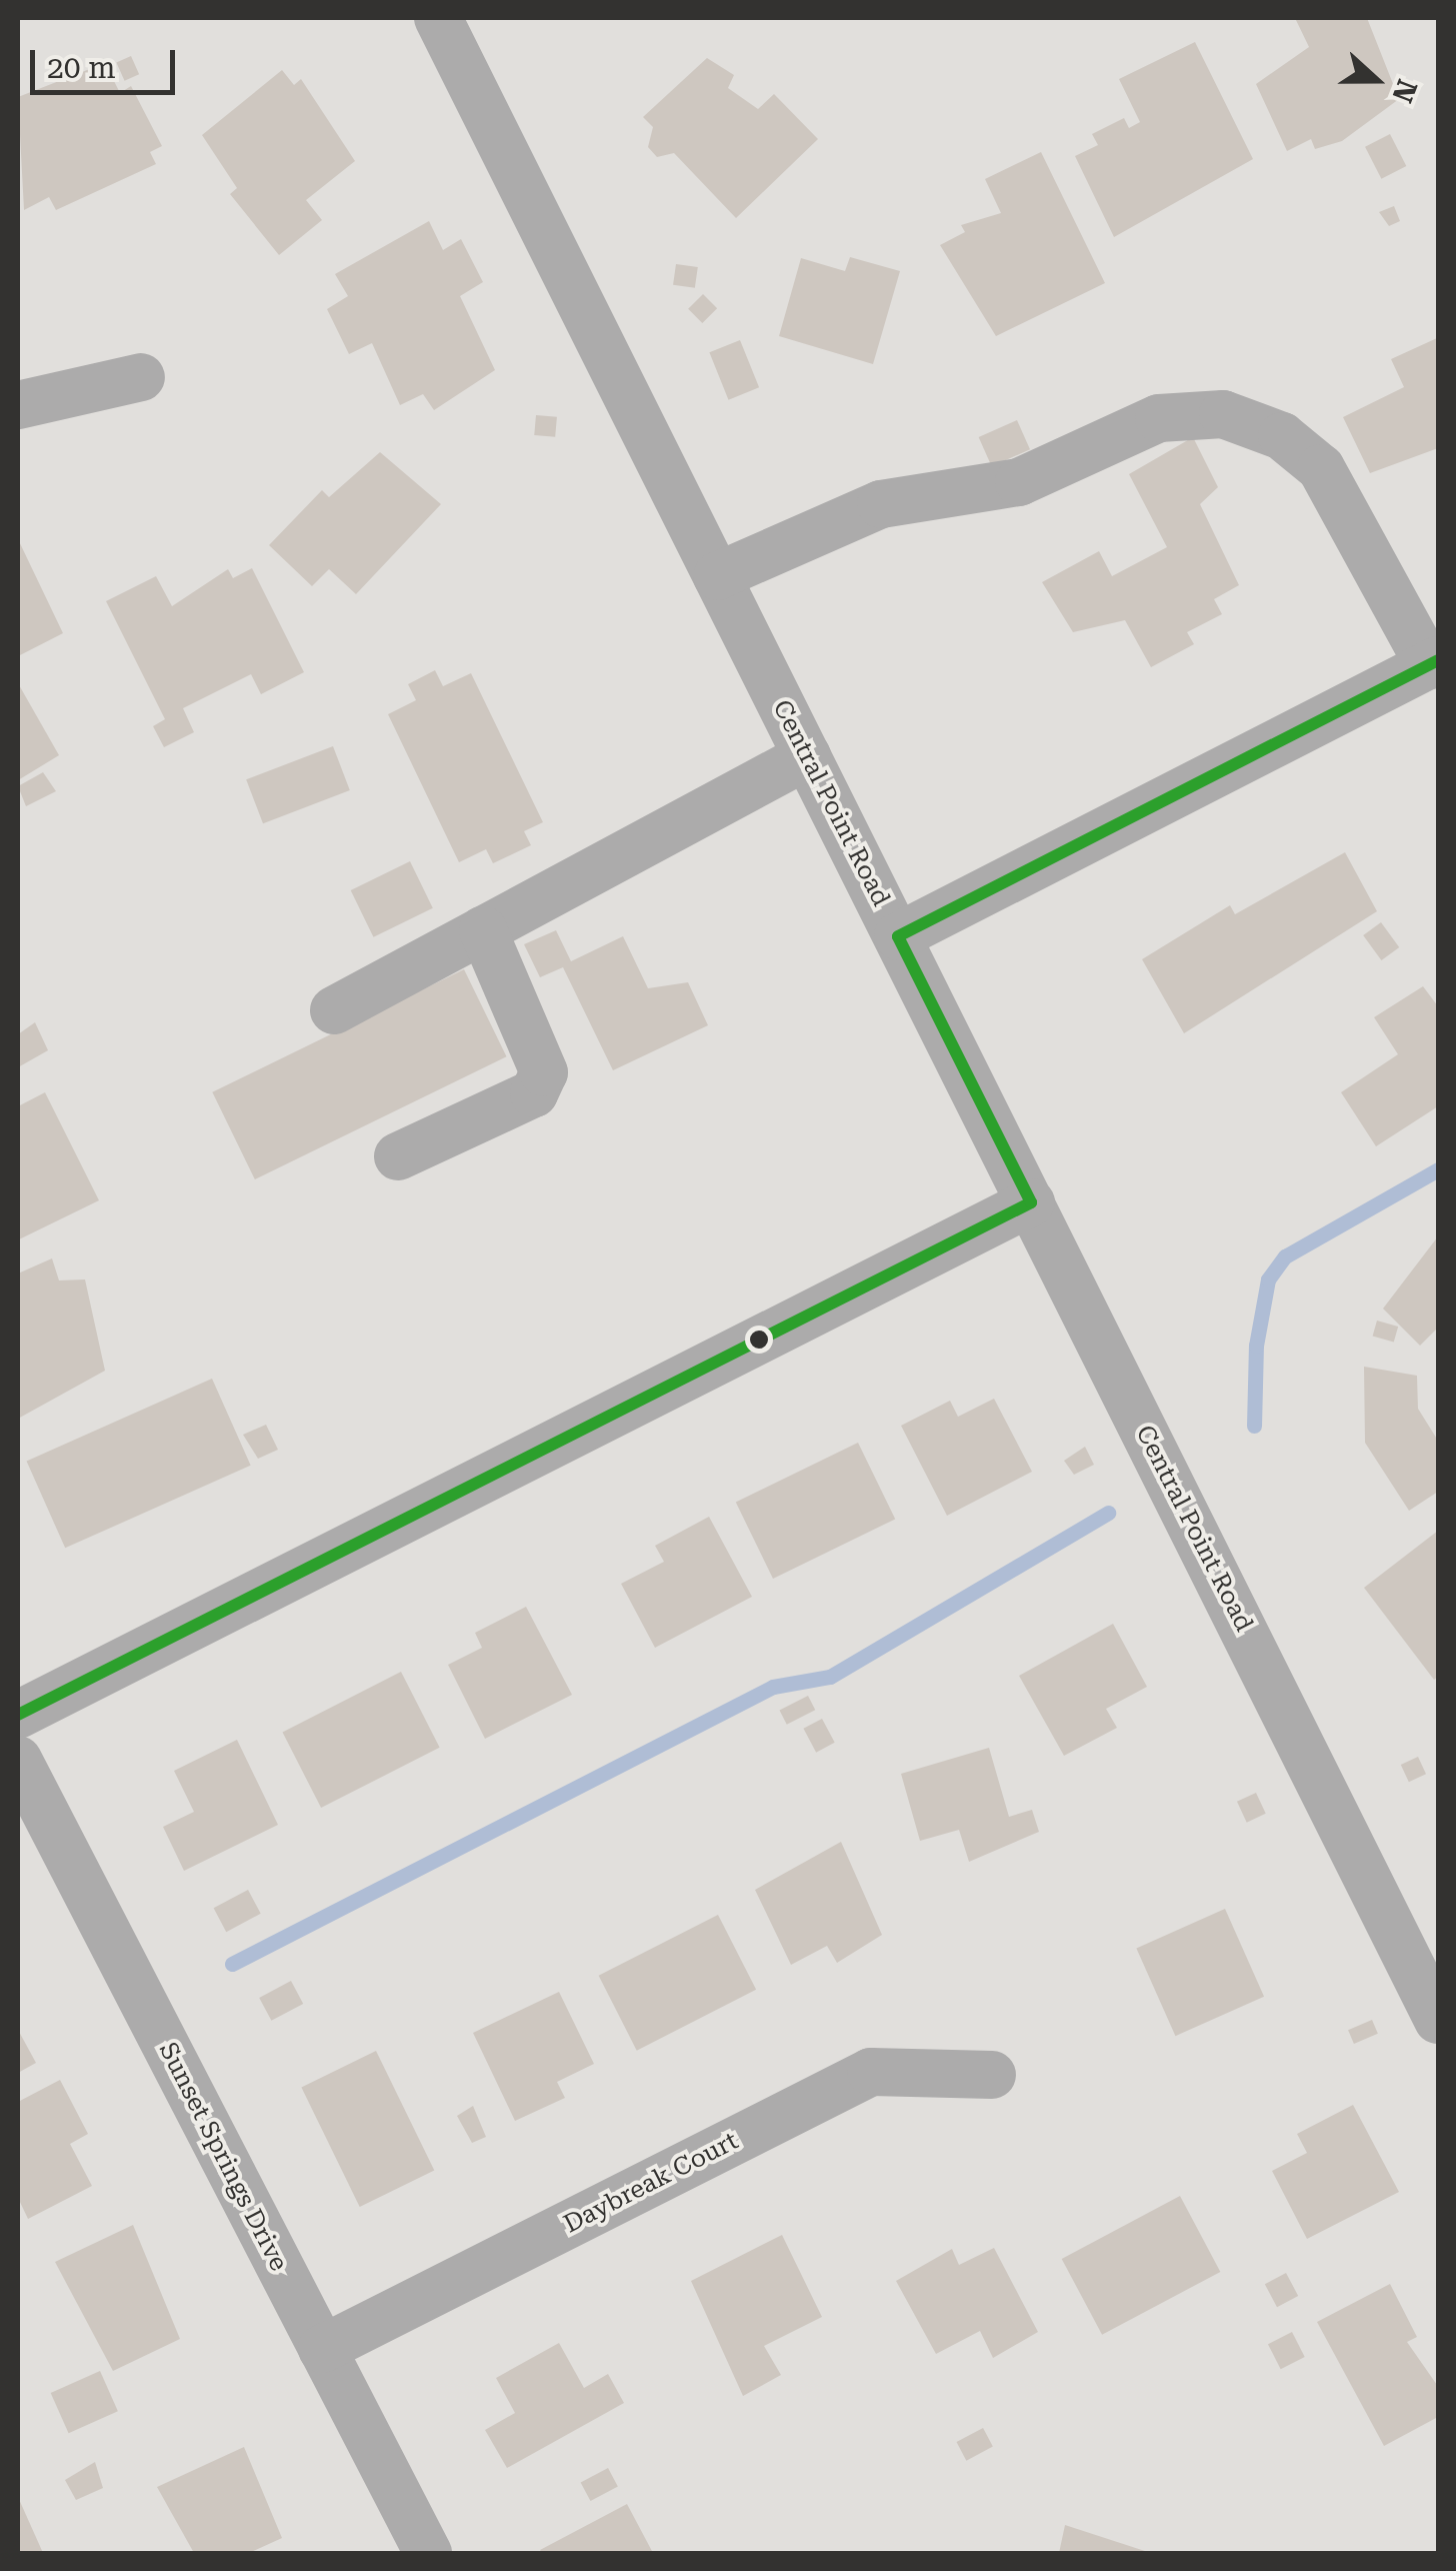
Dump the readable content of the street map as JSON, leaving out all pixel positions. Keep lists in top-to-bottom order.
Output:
{
  "streets": {
    "street": ["Central Point Road", "Sunset Springs Drive", "Daybreak Court"]
  },
  "crossings": [
    ["Sunset Springs Drive", "Daybreak Court"]
  ],
  "scale_bar": "20 m",
  "north": "right"
}
